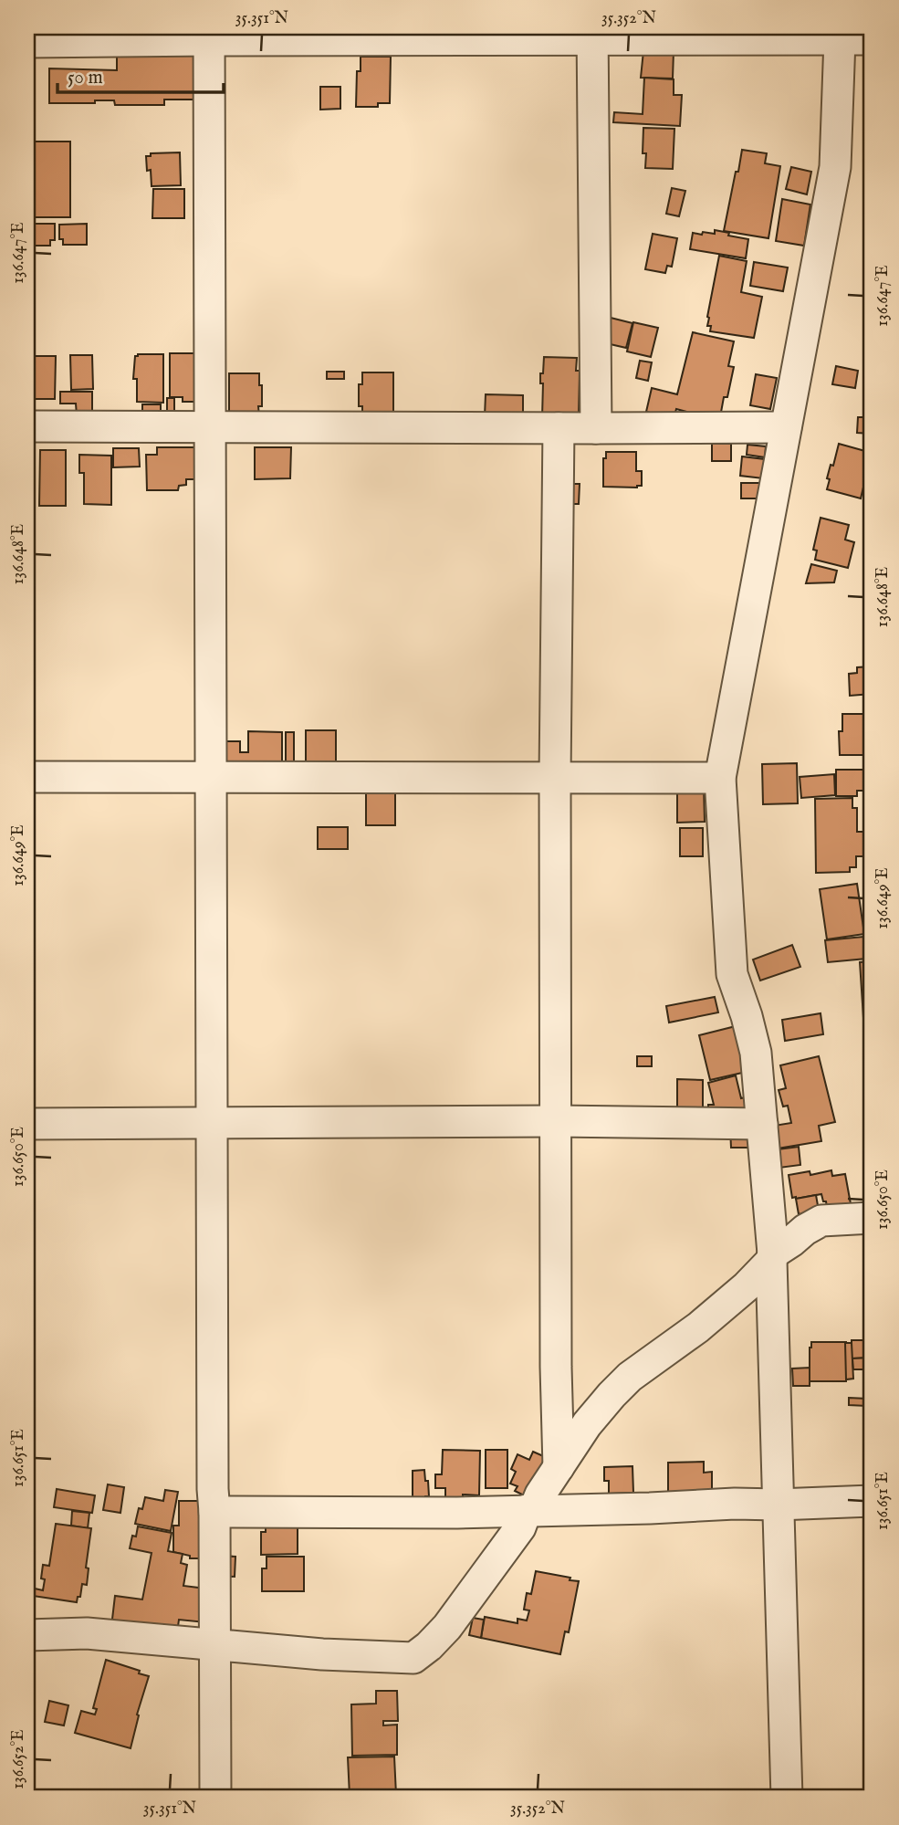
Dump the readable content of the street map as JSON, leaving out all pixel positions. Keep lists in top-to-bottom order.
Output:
{
  "scale_bar": "50 m",
  "coordinates": [
    "35.351°N",
    "35.352°N",
    "136.647°E",
    "136.648°E",
    "136.649°E",
    "136.650°E",
    "136.651°E",
    "136.652°E"
  ]
}
